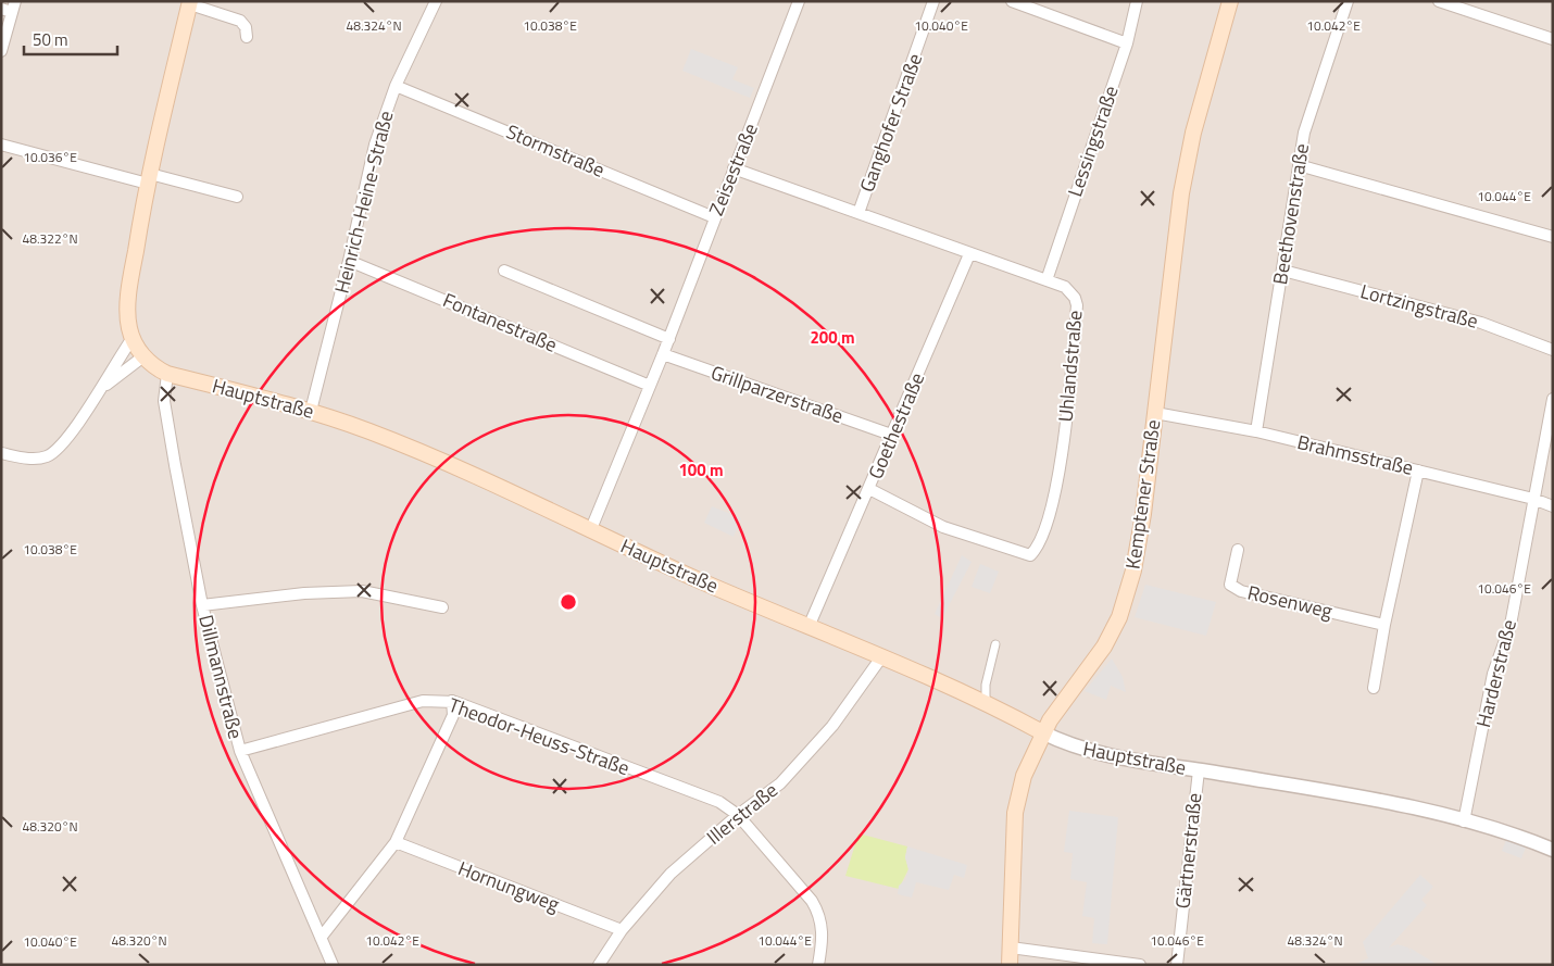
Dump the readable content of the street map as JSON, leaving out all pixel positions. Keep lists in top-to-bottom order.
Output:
{
  "streets": {
    "main road": ["Hauptstraße", "Kemptener Straße"],
    "street": [
      "Ganghofer Straße",
      "Lessingstraße",
      "Stormstraße",
      "Zeisestraße",
      "Heinrich-Heine-Straße",
      "Beethovenstraße",
      "Lortzingstraße",
      "Fontanestraße",
      "Uhlandstraße",
      "Grillparzerstraße",
      "Goethestraße",
      "Brahmsstraße",
      "Rosenweg",
      "Harderstraße",
      "Dillmannstraße",
      "Theodor-Heuss-Straße",
      "Illerstraße",
      "Gärtnerstraße",
      "Hornungweg"
    ]
  },
  "crossings": [
    ["Ganghofer Straße", "Uhlandstraße"],
    ["Lessingstraße", "Uhlandstraße"],
    ["Stormstraße", "Zeisestraße"],
    ["Stormstraße", "Heinrich-Heine-Straße"],
    ["Zeisestraße", "Fontanestraße"],
    ["Zeisestraße", "Uhlandstraße"],
    ["Zeisestraße", "Grillparzerstraße"],
    ["Zeisestraße", "Hauptstraße"],
    ["Heinrich-Heine-Straße", "Fontanestraße"],
    ["Heinrich-Heine-Straße", "Hauptstraße"],
    ["Beethovenstraße", "Lortzingstraße"],
    ["Beethovenstraße", "Brahmsstraße"],
    ["Uhlandstraße", "Goethestraße"],
    ["Grillparzerstraße", "Goethestraße"],
    ["Hauptstraße", "Goethestraße"],
    ["Hauptstraße", "Kemptener Straße"],
    ["Hauptstraße", "Harderstraße"],
    ["Hauptstraße", "Dillmannstraße"],
    ["Hauptstraße", "Illerstraße"],
    ["Hauptstraße", "Gärtnerstraße"],
    ["Brahmsstraße", "Kemptener Straße"],
    ["Brahmsstraße", "Harderstraße"],
    ["Dillmannstraße", "Theodor-Heuss-Straße"],
    ["Theodor-Heuss-Straße", "Illerstraße"],
    ["Illerstraße", "Hornungweg"]
  ],
  "scale_bar": "50 m",
  "coordinates": [
    "48.324°N",
    "10.038°E",
    "10.040°E",
    "10.042°E",
    "10.036°E",
    "10.044°E",
    "48.322°N",
    "10.046°E",
    "48.320°N"
  ],
  "rings": ["200 m", "100 m"]
}
